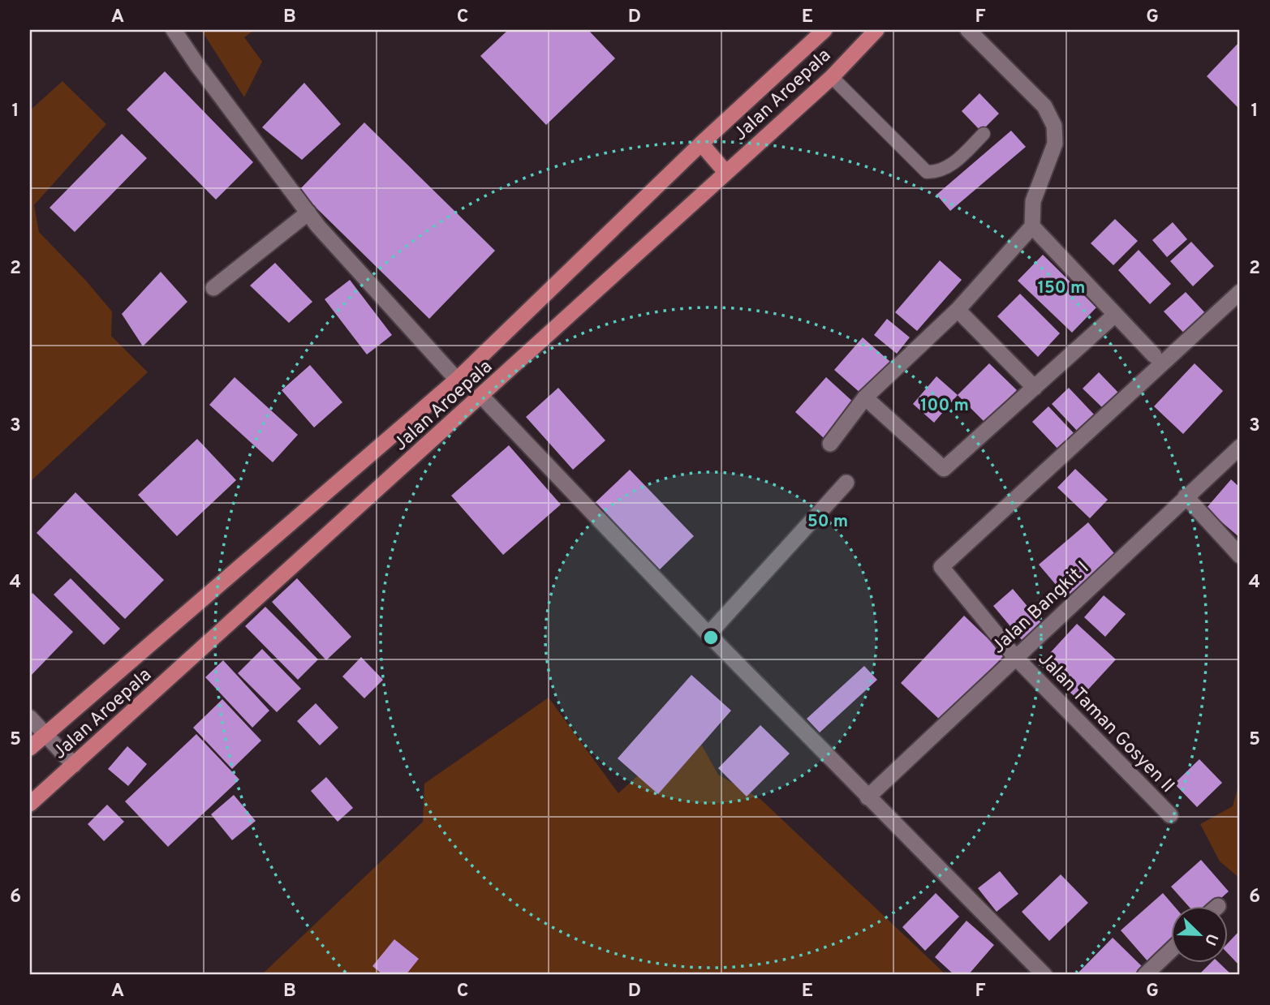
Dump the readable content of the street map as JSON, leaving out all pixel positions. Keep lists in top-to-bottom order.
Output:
{
  "streets": {
    "main road": ["Jalan Aroepala"],
    "street": ["Jalan Bangkit I", "Jalan Taman Gosyen II"]
  },
  "crossings": [
    ["Jalan Bangkit I", "Jalan Taman Gosyen II"]
  ],
  "north": "bottom right",
  "grid": {
    "columns": [
      "A",
      "B",
      "C",
      "D",
      "E",
      "F",
      "G"
    ],
    "rows": [
      "1",
      "2",
      "3",
      "4",
      "5",
      "6"
    ]
  },
  "rings": ["150 m", "100 m", "50 m"]
}
